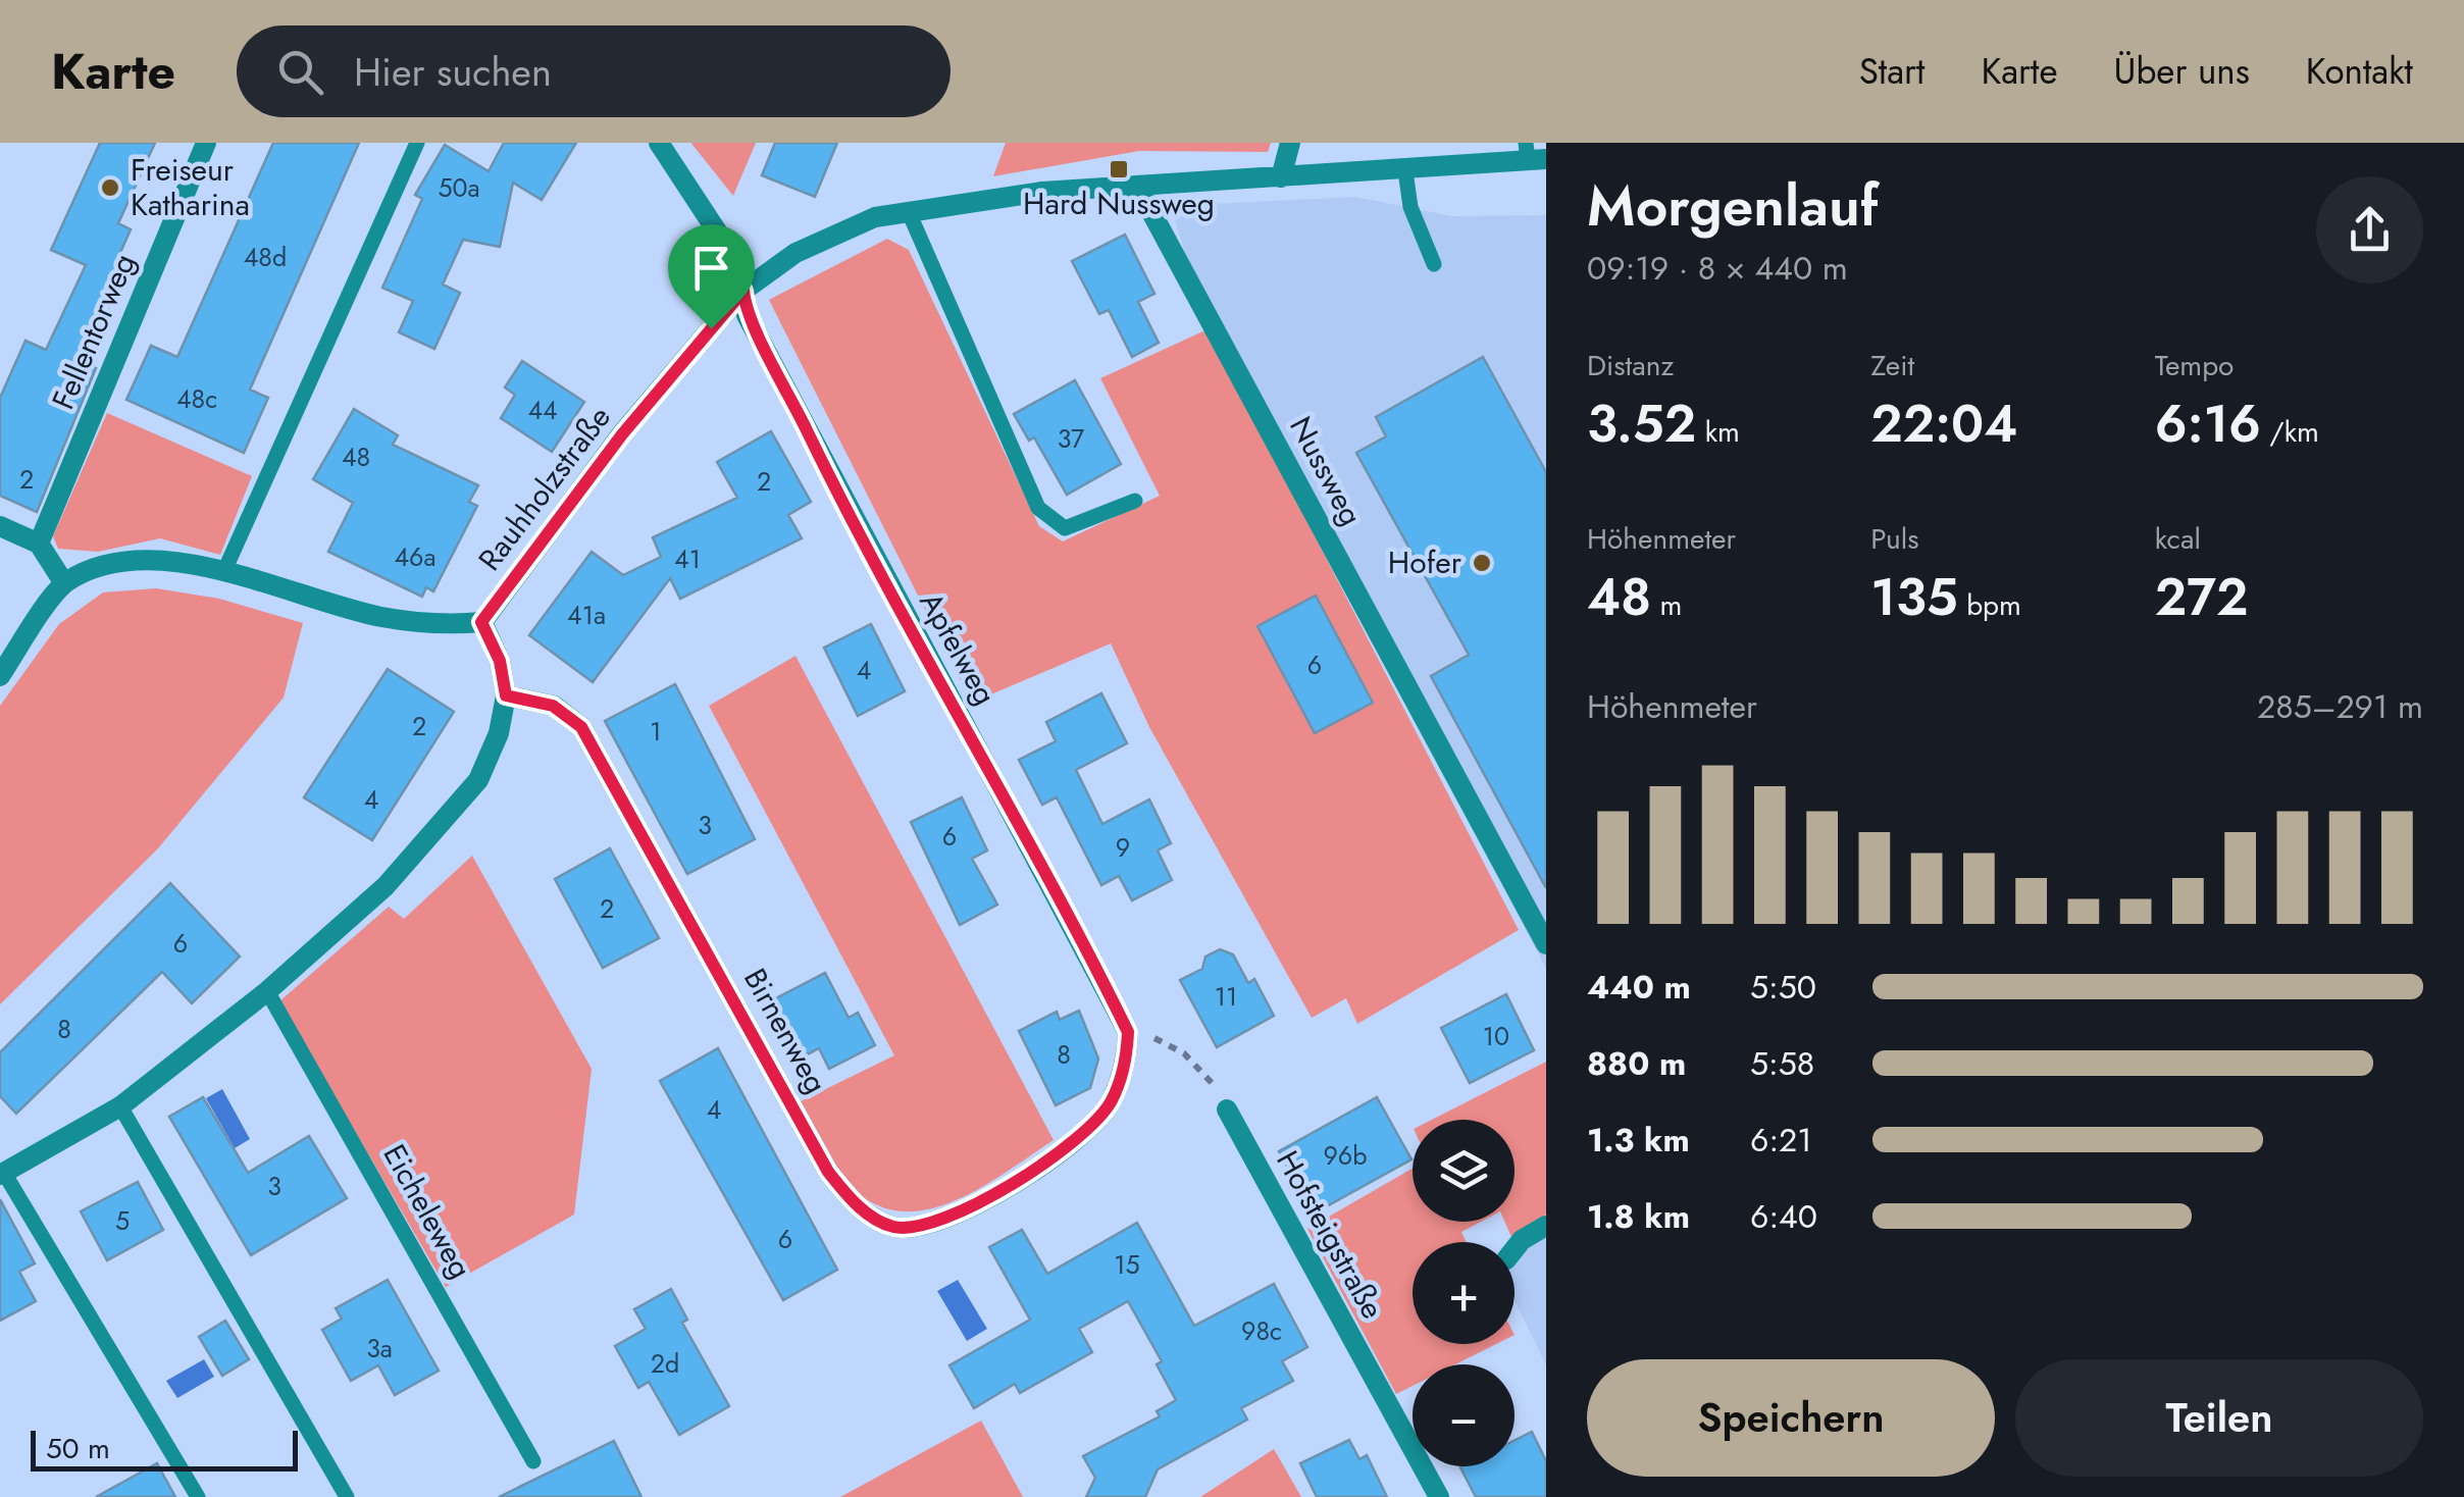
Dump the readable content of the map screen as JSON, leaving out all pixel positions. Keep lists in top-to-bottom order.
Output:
{
  "streets": {
    "street": [
      "Fellentorweg",
      "Nussweg",
      "Rauhholzstraße",
      "Apfelweg",
      "Birnenweg",
      "Hofsteigstraße"
    ],
    "lane": ["Eicheleweg"]
  },
  "crossings": [
    ["Nussweg", "Rauhholzstraße"],
    ["Rauhholzstraße", "Apfelweg"],
    ["Apfelweg", "Birnenweg"]
  ],
  "places": {
    "transit": ["Hard Nussweg"],
    "other": ["Freiseur Katharina", "Hofer"]
  },
  "house_numbers": [
    "50a",
    "48d",
    "48c",
    "44",
    "37",
    "48",
    "2",
    "2",
    "46a",
    "41",
    "41a",
    "6",
    "4",
    "2",
    "1",
    "4",
    "3",
    "6",
    "9",
    "2",
    "6",
    "11",
    "8",
    "10",
    "8",
    "4",
    "96b",
    "3",
    "5",
    "6",
    "15",
    "98c",
    "3a",
    "2d"
  ],
  "scale_bar": "50 m",
  "page": {
    "header": "Karte",
    "search": "Hier suchen",
    "nav": [
      "Start",
      "Karte",
      "Über uns",
      "Kontakt"
    ],
    "heading": ["Morgenlauf", "09:19 · 8 × 440 m"],
    "stats": [
      ["Distanz", "3.52 km"],
      ["Zeit", "22:04"],
      ["Tempo", "6:16 /km"],
      ["Höhenmeter", "48 m"],
      ["Puls", "135 bpm"],
      ["kcal", "272"]
    ],
    "chart": ["Höhenmeter", "285–291 m"],
    "list": [
      {
        "name": "440 m",
        "note": "5:50"
      },
      {
        "name": "880 m",
        "note": "5:58"
      },
      {
        "name": "1.3 km",
        "note": "6:21"
      },
      {
        "name": "1.8 km",
        "note": "6:40"
      }
    ],
    "map_buttons": ["+", "−"],
    "buttons": ["Speichern", "Teilen"],
    "scale": "50 m"
  }
}
